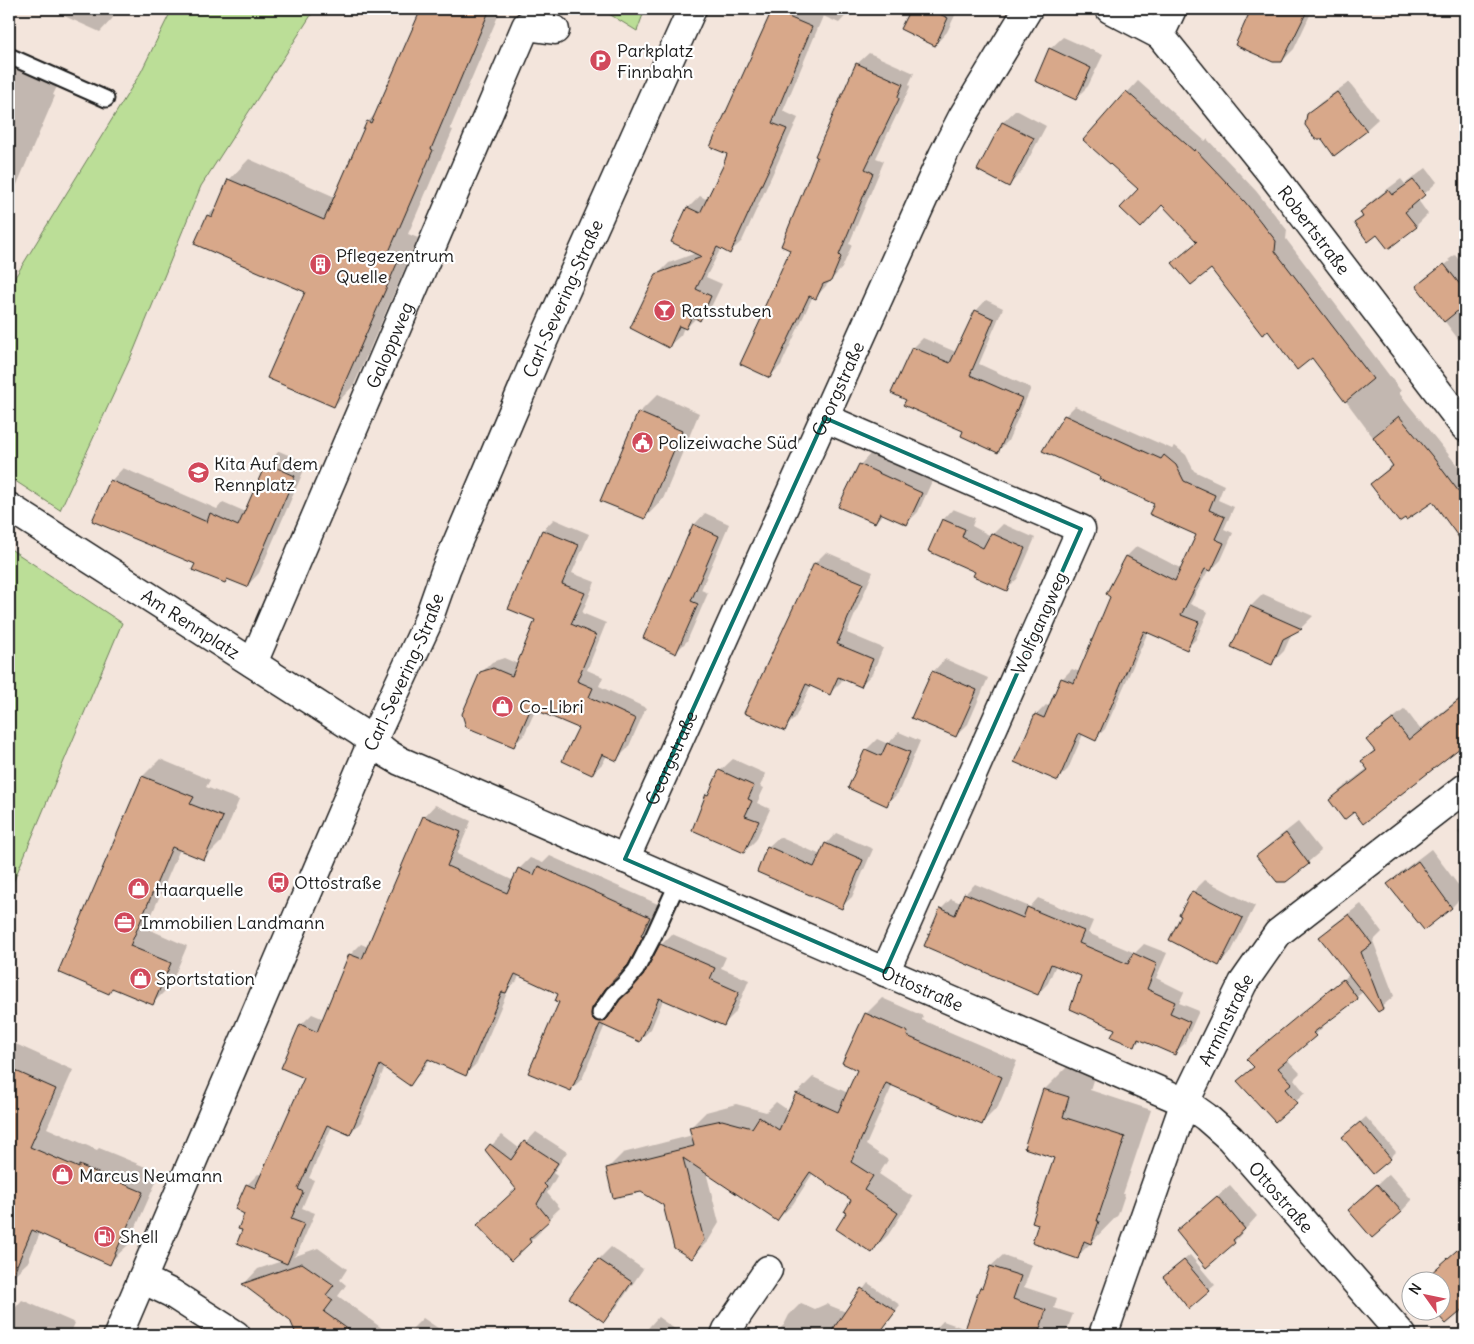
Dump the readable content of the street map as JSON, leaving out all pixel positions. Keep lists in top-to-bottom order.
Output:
{
  "streets": {
    "street": [
      "Robertstraße",
      "Carl-Severing-Straße",
      "Galoppweg",
      "Georgstraße",
      "Am Rennplatz",
      "Wolfgangweg",
      "Ottostraße",
      "Arminstraße"
    ]
  },
  "crossings": [
    ["Carl-Severing-Straße", "Am Rennplatz"],
    ["Carl-Severing-Straße", "Ottostraße"],
    ["Galoppweg", "Am Rennplatz"],
    ["Georgstraße", "Wolfgangweg"],
    ["Georgstraße", "Ottostraße"],
    ["Am Rennplatz", "Ottostraße"],
    ["Wolfgangweg", "Ottostraße"],
    ["Ottostraße", "Arminstraße"]
  ],
  "places": {
    "parking": ["Parkplatz Finnbahn"],
    "building": ["Pflegezentrum Quelle"],
    "bar": ["Ratsstuben"],
    "public building": ["Polizeiwache Süd"],
    "school or university": ["Kita Auf dem Rennplatz"],
    "shop": [
      "Co-Libri",
      "Haarquelle",
      "Sportstation",
      "Marcus Neumann"
    ],
    "bus stop": ["Ottostraße"],
    "office": ["Immobilien Landmann"],
    "fuel station": ["Shell"]
  },
  "north": "top left"
}
